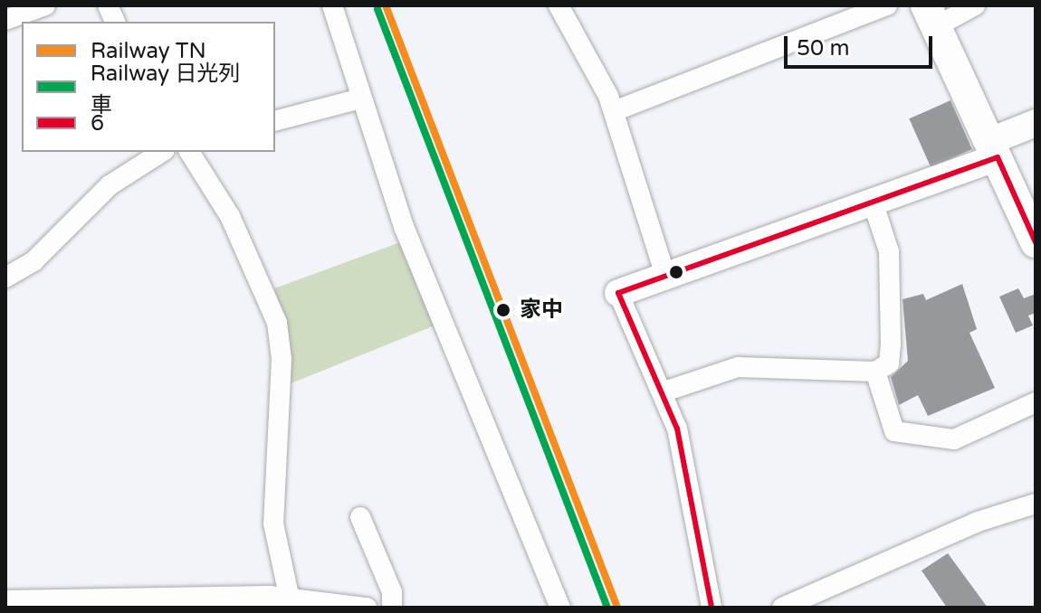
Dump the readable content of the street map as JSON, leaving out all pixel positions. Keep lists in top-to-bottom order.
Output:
{
  "places": ["家中"],
  "lines": ["rail line TN", "rail line 日光列車", "transit line 6"],
  "legend": ["Railway TN", "Railway 日光列車", "6"],
  "scale_bar": "50 m"
}
